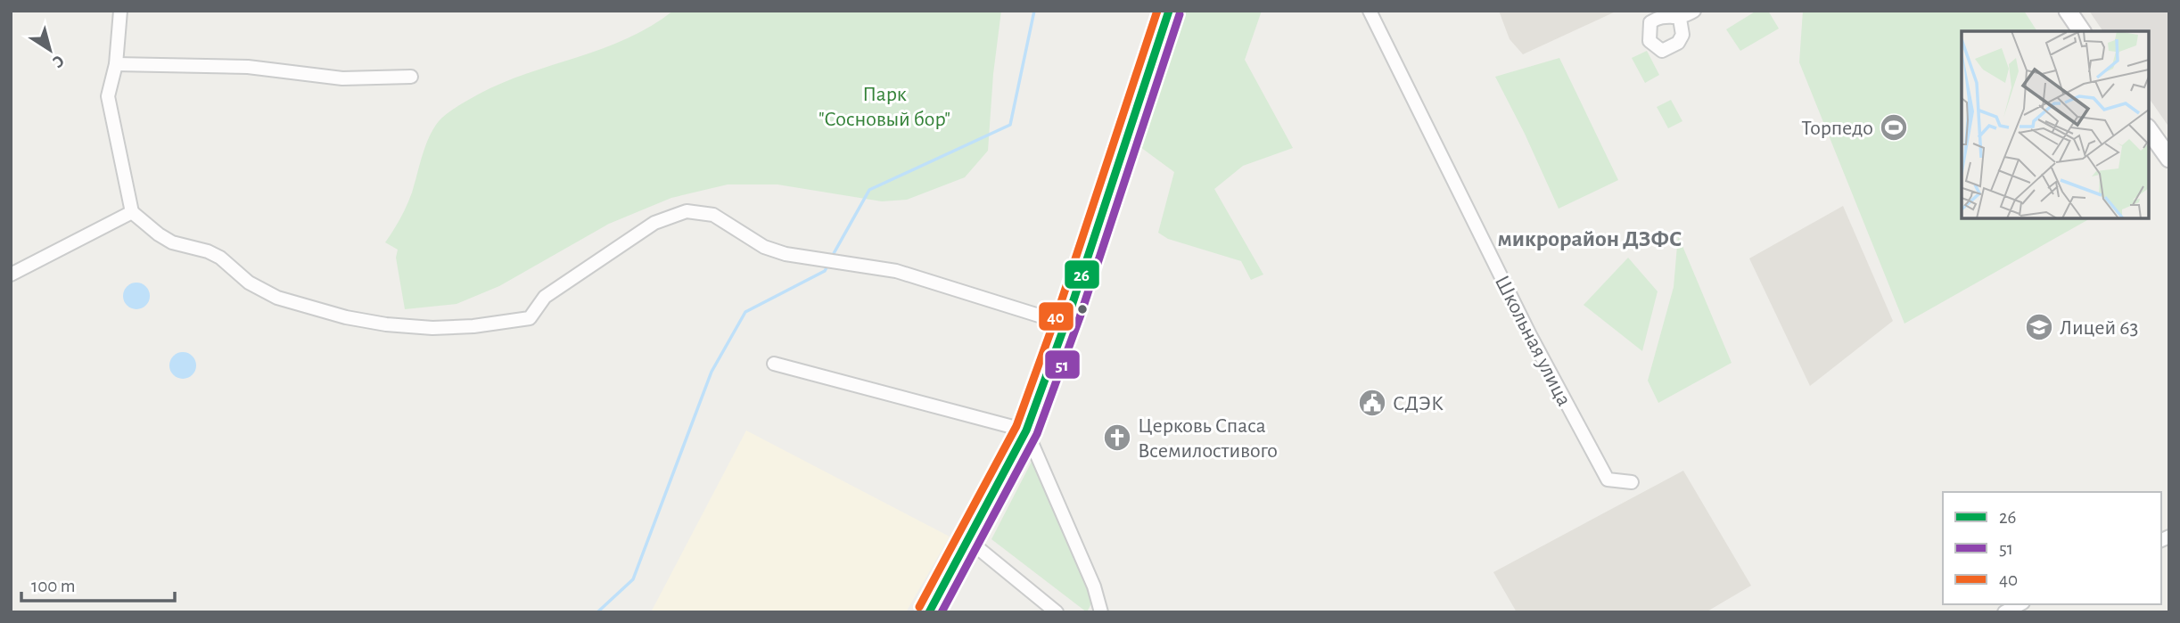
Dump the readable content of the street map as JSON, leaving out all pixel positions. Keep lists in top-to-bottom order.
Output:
{
  "streets": {
    "street": ["Школьная улица"]
  },
  "districts": ["микрорайон ДЗФС"],
  "parks": ["Парк \"Сосновый бор\""],
  "places": {
    "sports": ["Торпедо"],
    "school or university": ["Лицей 63"],
    "public building": ["СДЭК"],
    "church": ["Церковь Спаса Всемилостивого"]
  },
  "lines": ["transit line 26", "transit line 40", "transit line 51"],
  "legend": ["26", "51", "40"],
  "scale_bar": "100 m",
  "north": "bottom right"
}
